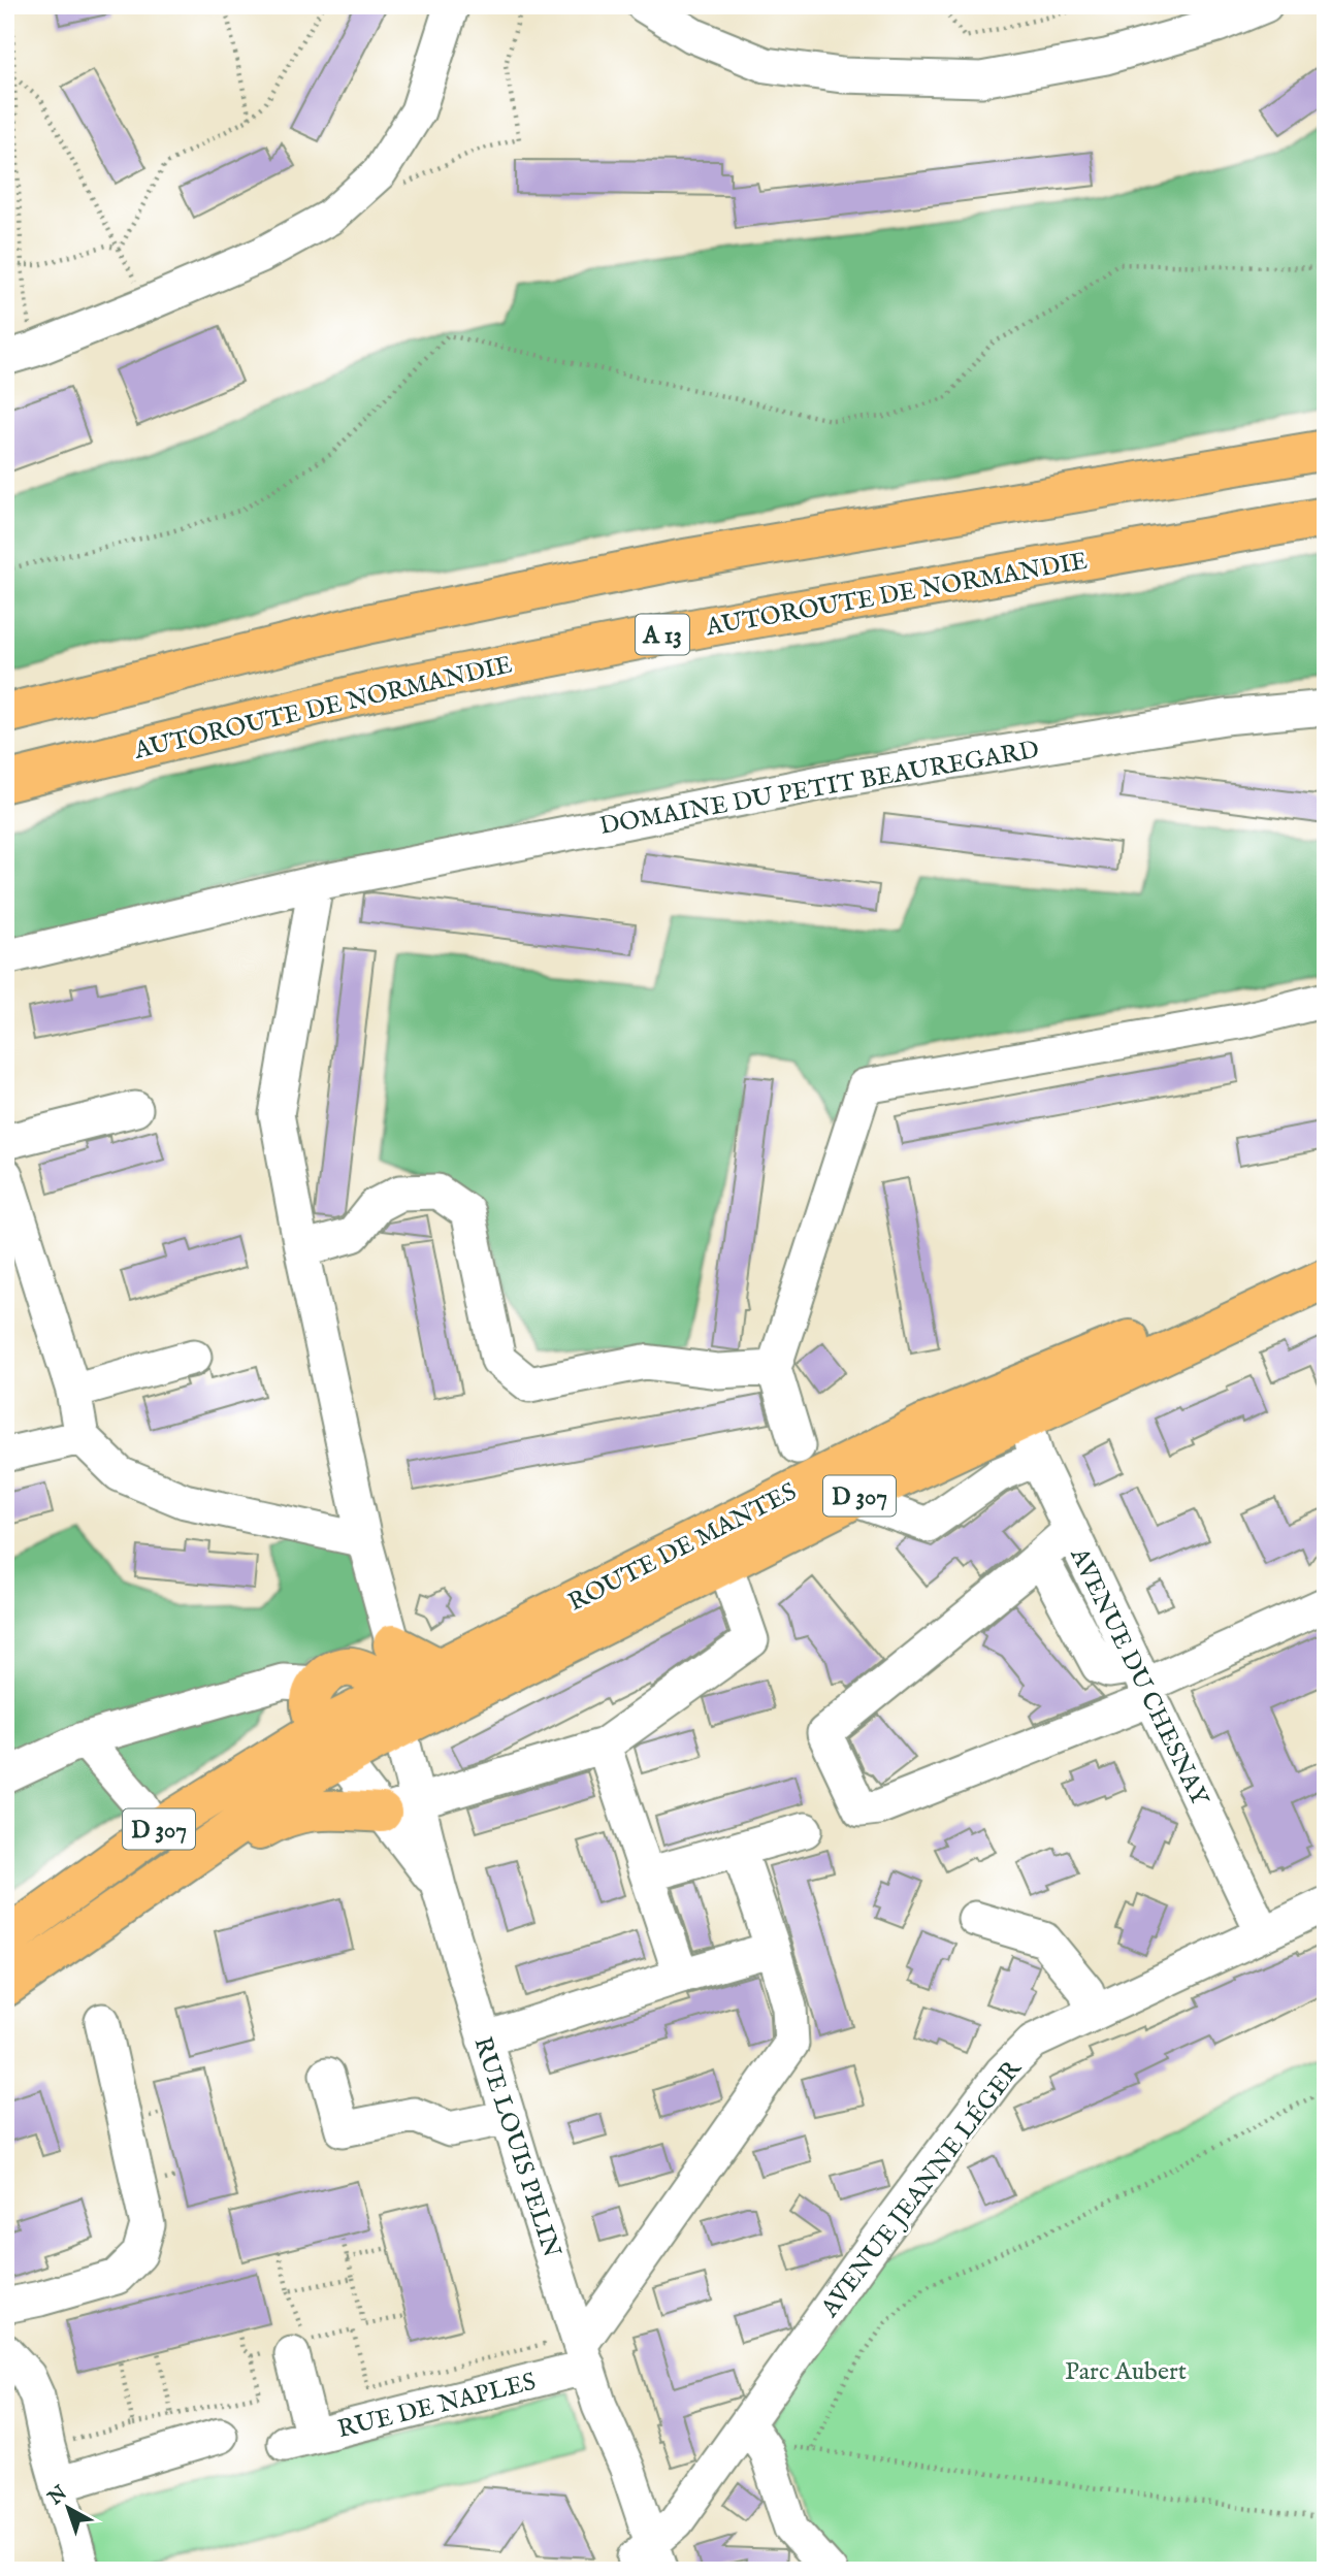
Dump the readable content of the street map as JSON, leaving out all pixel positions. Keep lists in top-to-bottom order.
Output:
{
  "streets": {
    "main road": [
      "AUTOROUTE DE NORMANDIE",
      "A 13",
      "D 307",
      "ROUTE DE MANTES"
    ],
    "street": [
      "DOMAINE DU PETIT BEAUREGARD",
      "AVENUE DU CHESNAY",
      "RUE LOUIS PELIN",
      "AVENUE JEANNE LÉGER",
      "RUE DE NAPLES"
    ]
  },
  "crossings": [
    ["D 307", "ROUTE DE MANTES"],
    ["D 307", "RUE LOUIS PELIN"],
    ["ROUTE DE MANTES", "AVENUE DU CHESNAY"],
    ["ROUTE DE MANTES", "RUE LOUIS PELIN"],
    ["AVENUE DU CHESNAY", "AVENUE JEANNE LÉGER"],
    ["RUE LOUIS PELIN", "AVENUE JEANNE LÉGER"],
    ["RUE LOUIS PELIN", "RUE DE NAPLES"]
  ],
  "parks": ["Parc Aubert"],
  "north": "top left"
}
